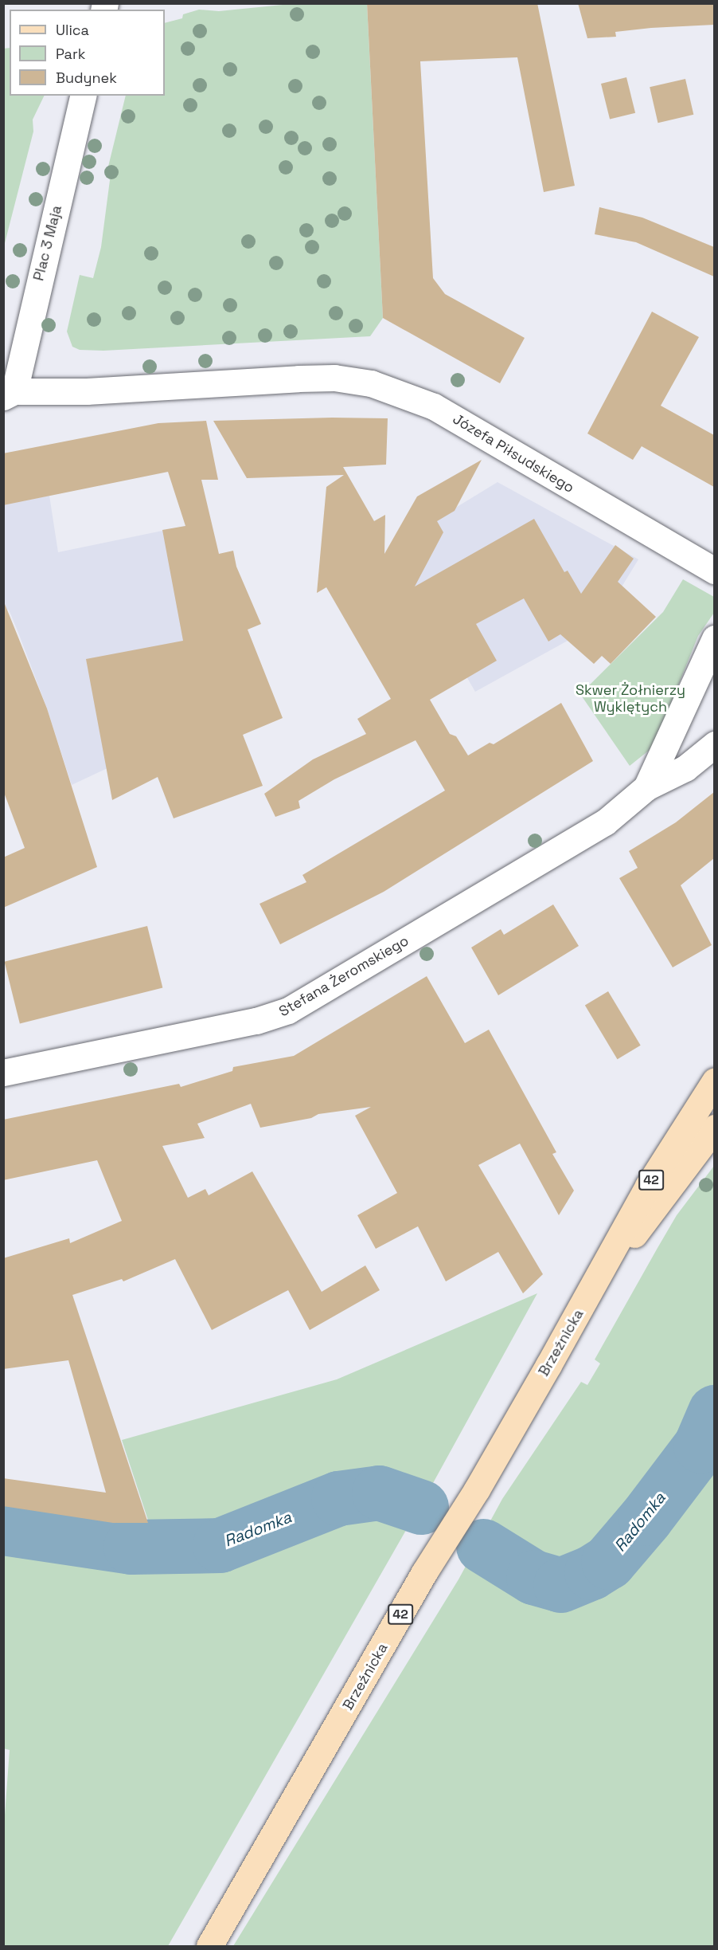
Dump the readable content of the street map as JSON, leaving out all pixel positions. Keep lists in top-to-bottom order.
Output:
{
  "streets": {
    "main road": ["42", "Brzeźnicka"],
    "street": ["Plac 3 Maja", "Józefa Piłsudskiego", "Stefana Żeromskiego"]
  },
  "crossings": [
    ["Plac 3 Maja", "Józefa Piłsudskiego"]
  ],
  "water": ["Radomka"],
  "parks": ["Skwer Żołnierzy Wyklętych"],
  "legend": ["Ulica", "Park", "Budynek"]
}
